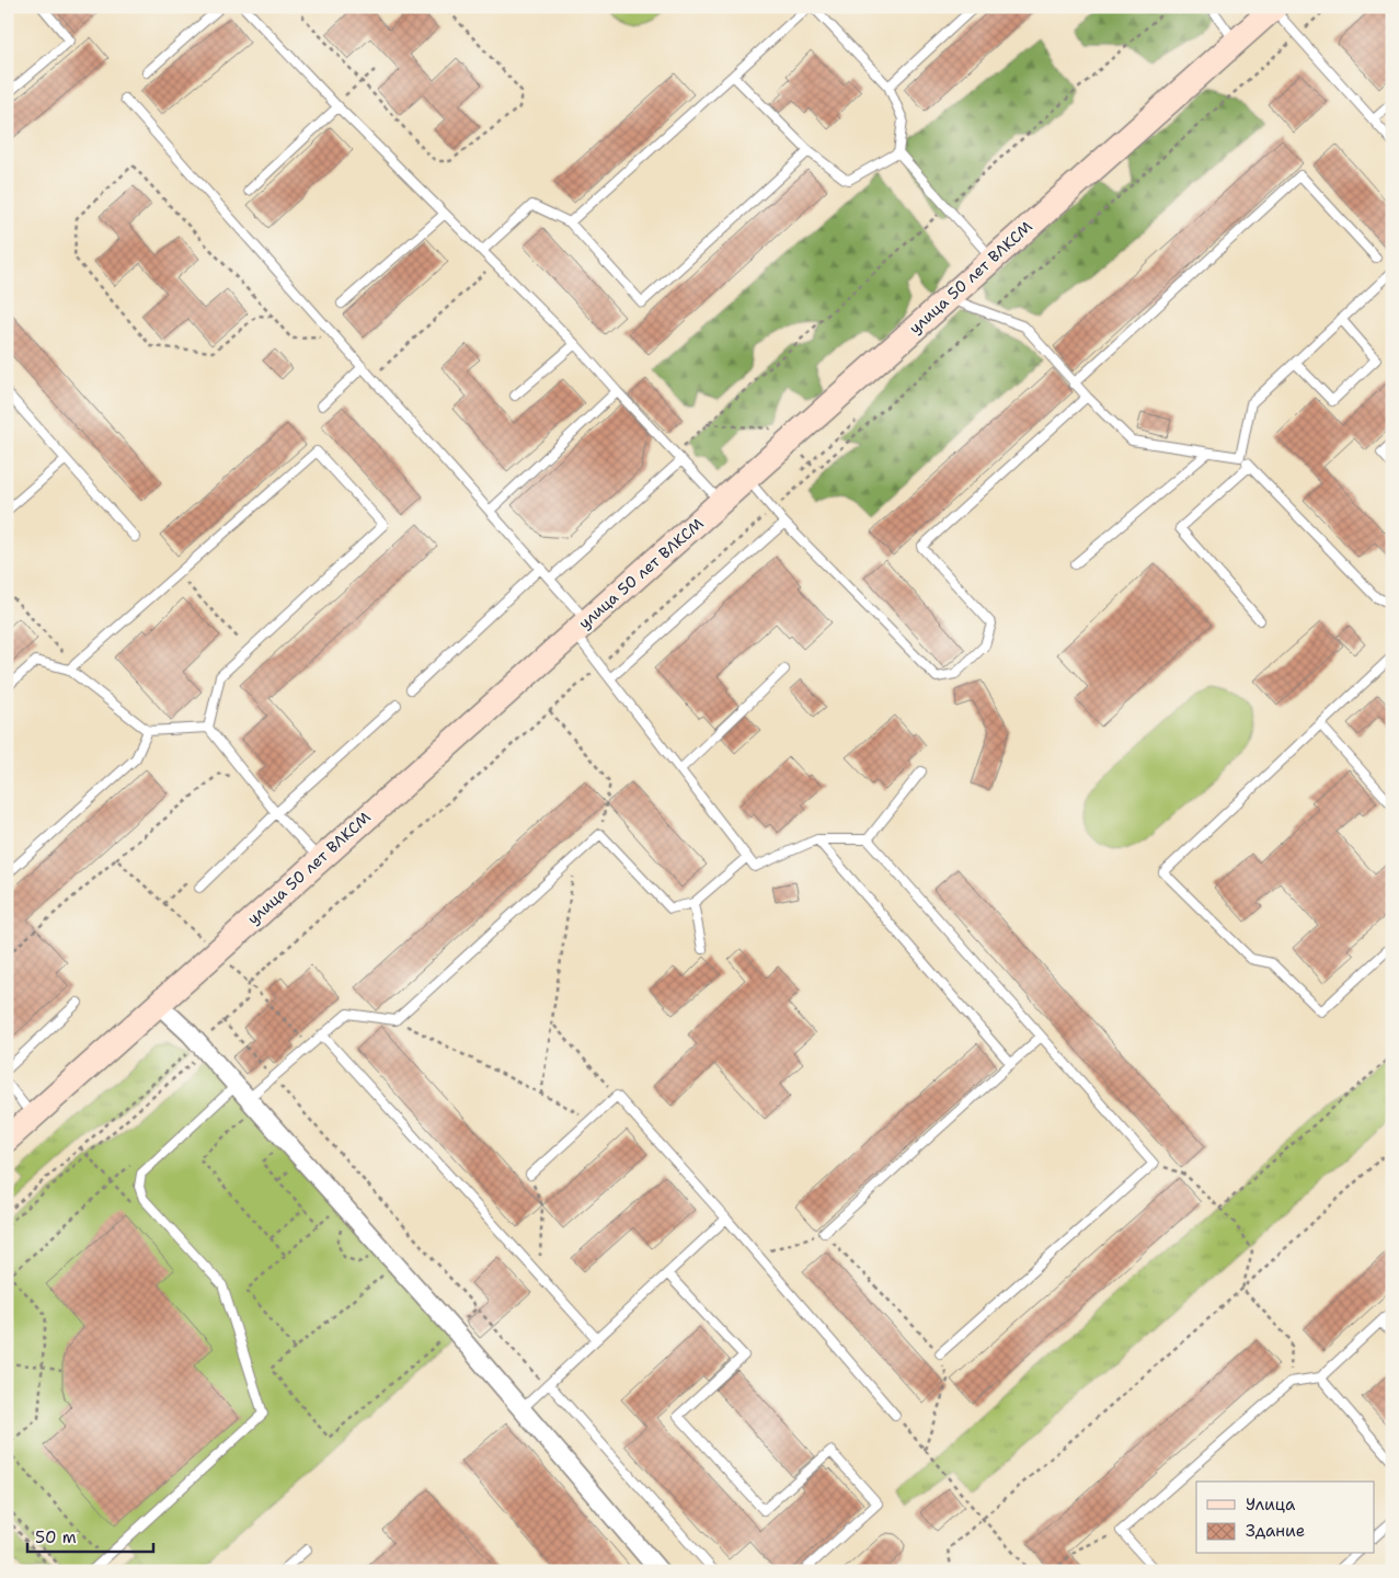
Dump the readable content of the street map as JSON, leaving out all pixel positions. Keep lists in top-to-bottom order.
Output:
{
  "streets": {
    "street": ["улица 50 лет ВЛКСМ"]
  },
  "legend": ["Улица", "Здание"],
  "scale_bar": "50 m"
}
